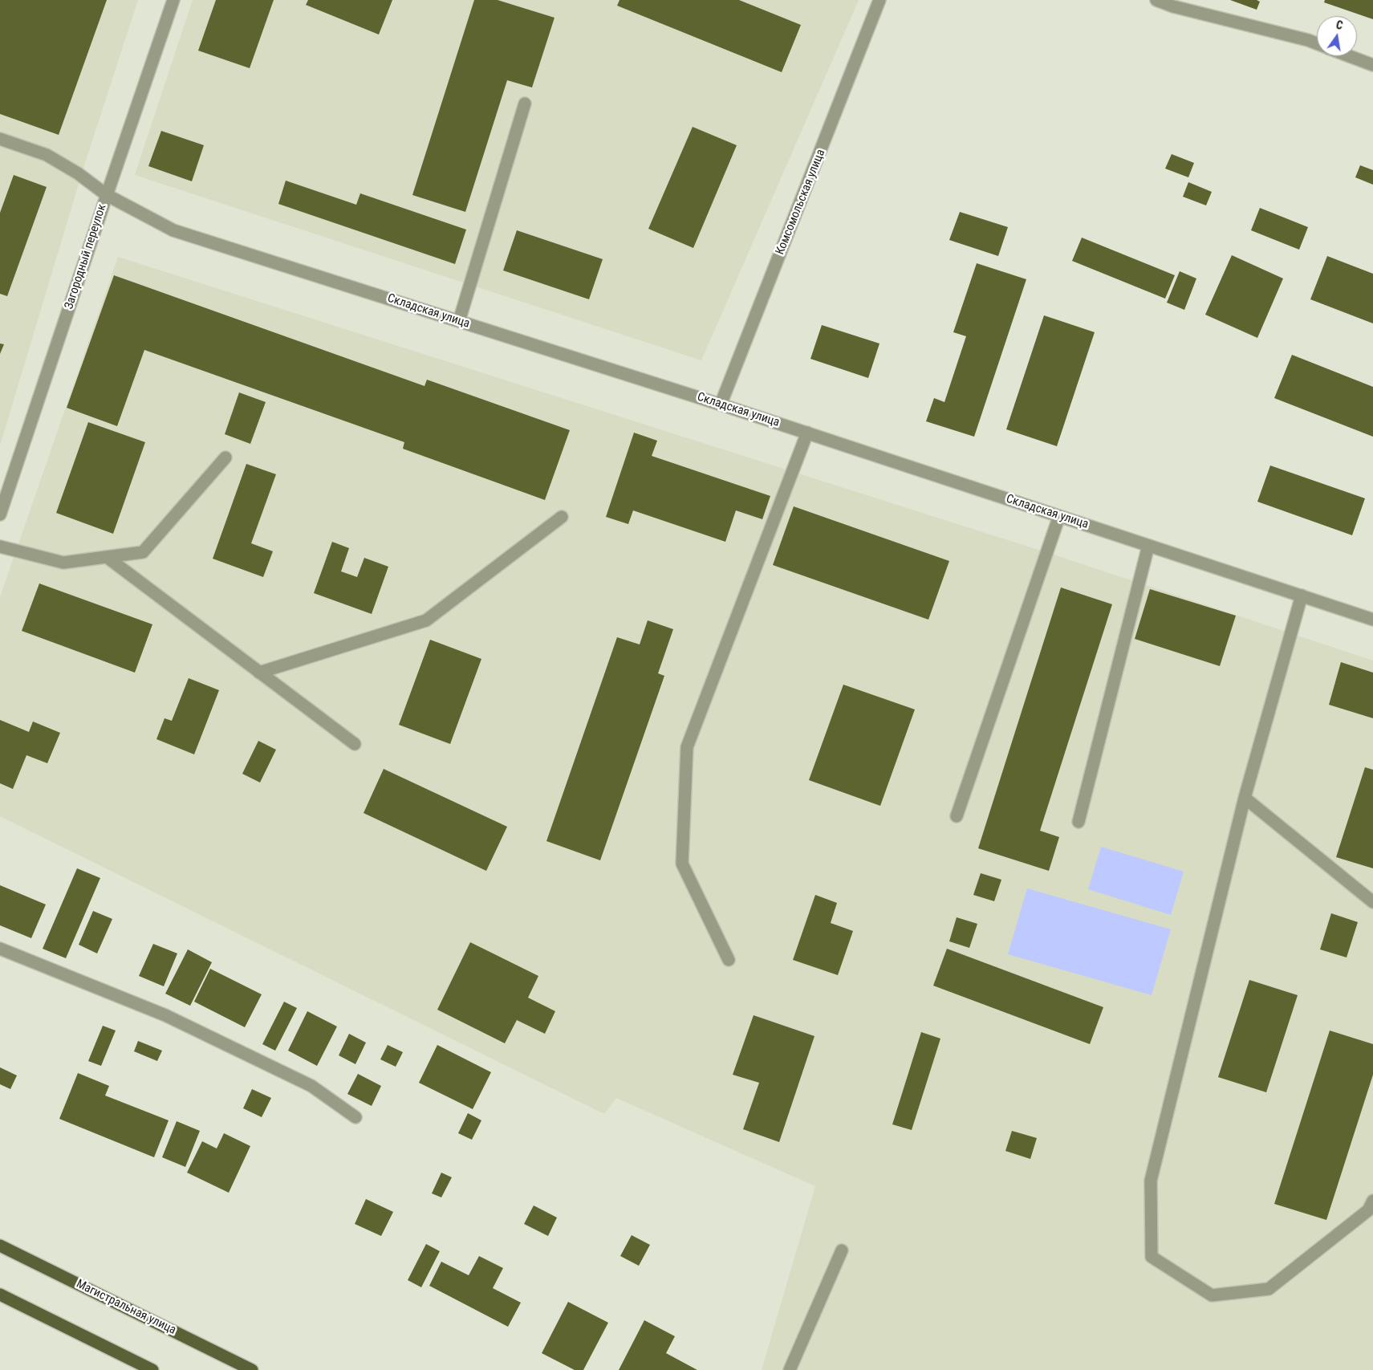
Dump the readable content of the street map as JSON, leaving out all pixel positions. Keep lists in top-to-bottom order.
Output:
{
  "streets": {
    "main road": ["Магистральная улица"],
    "street": ["Комсомольская улица", "Загородный переулок", "Складская улица"]
  },
  "crossings": [
    ["Комсомольская улица", "Складская улица"],
    ["Загородный переулок", "Складская улица"]
  ],
  "north": "top"
}
